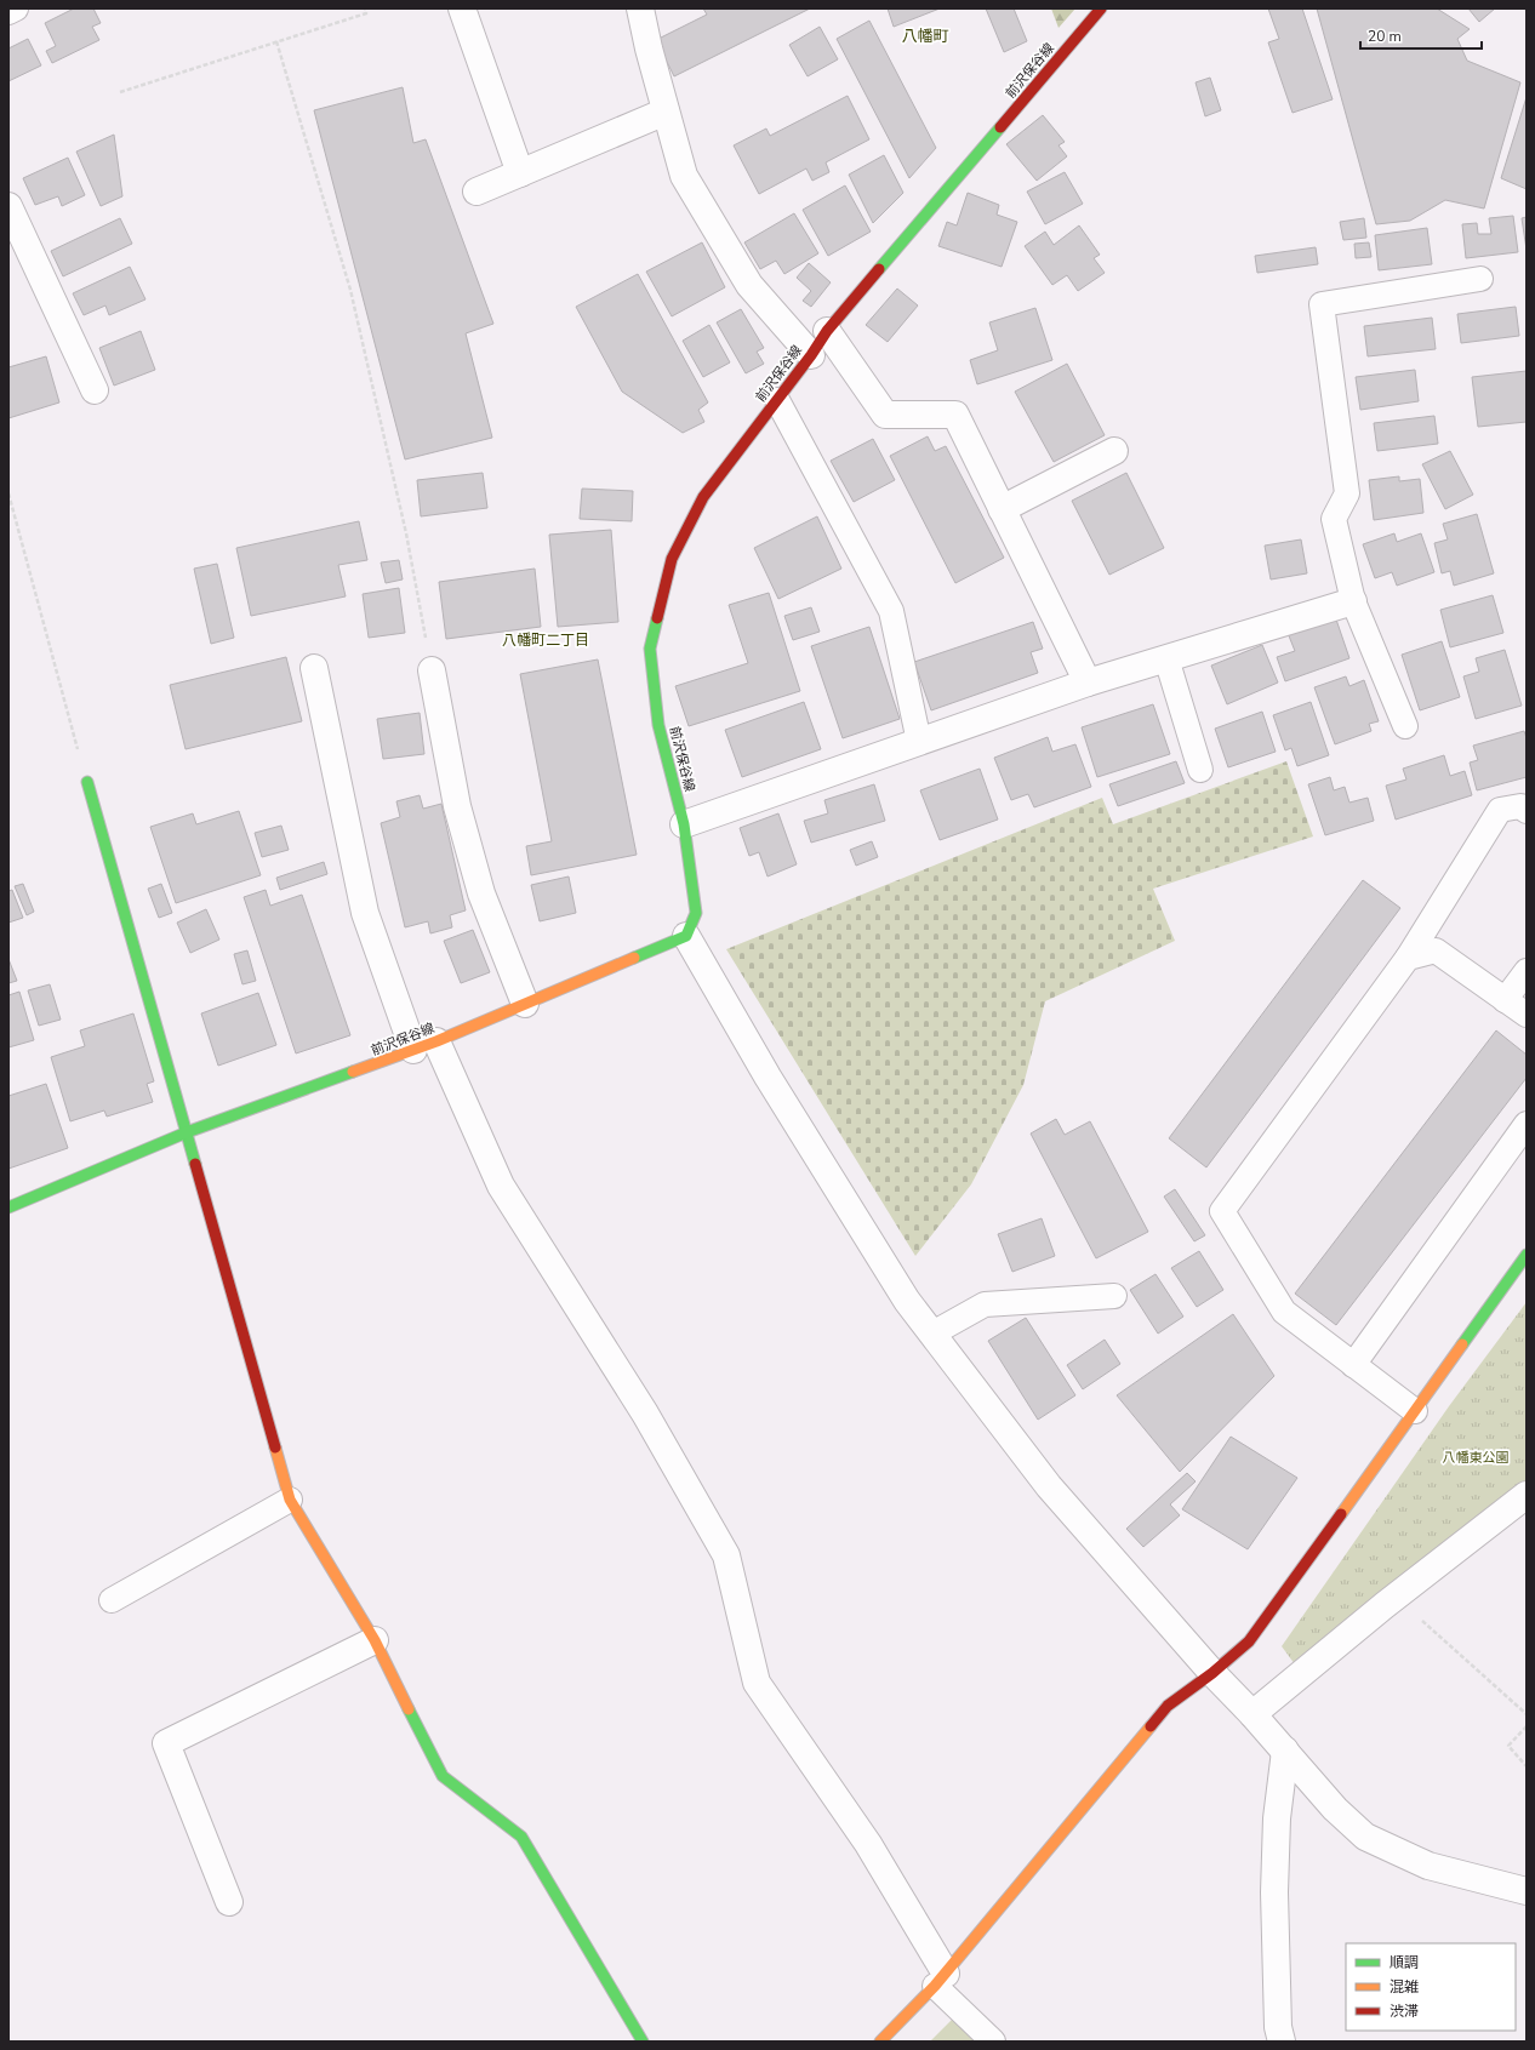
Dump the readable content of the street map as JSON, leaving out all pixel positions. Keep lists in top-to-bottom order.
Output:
{
  "streets": {
    "street": ["前沢保谷線"]
  },
  "districts": ["八幡町", "八幡町二丁目"],
  "parks": ["八幡東公園"],
  "legend": ["順調", "混雑", "渋滞"],
  "scale_bar": "20 m"
}
